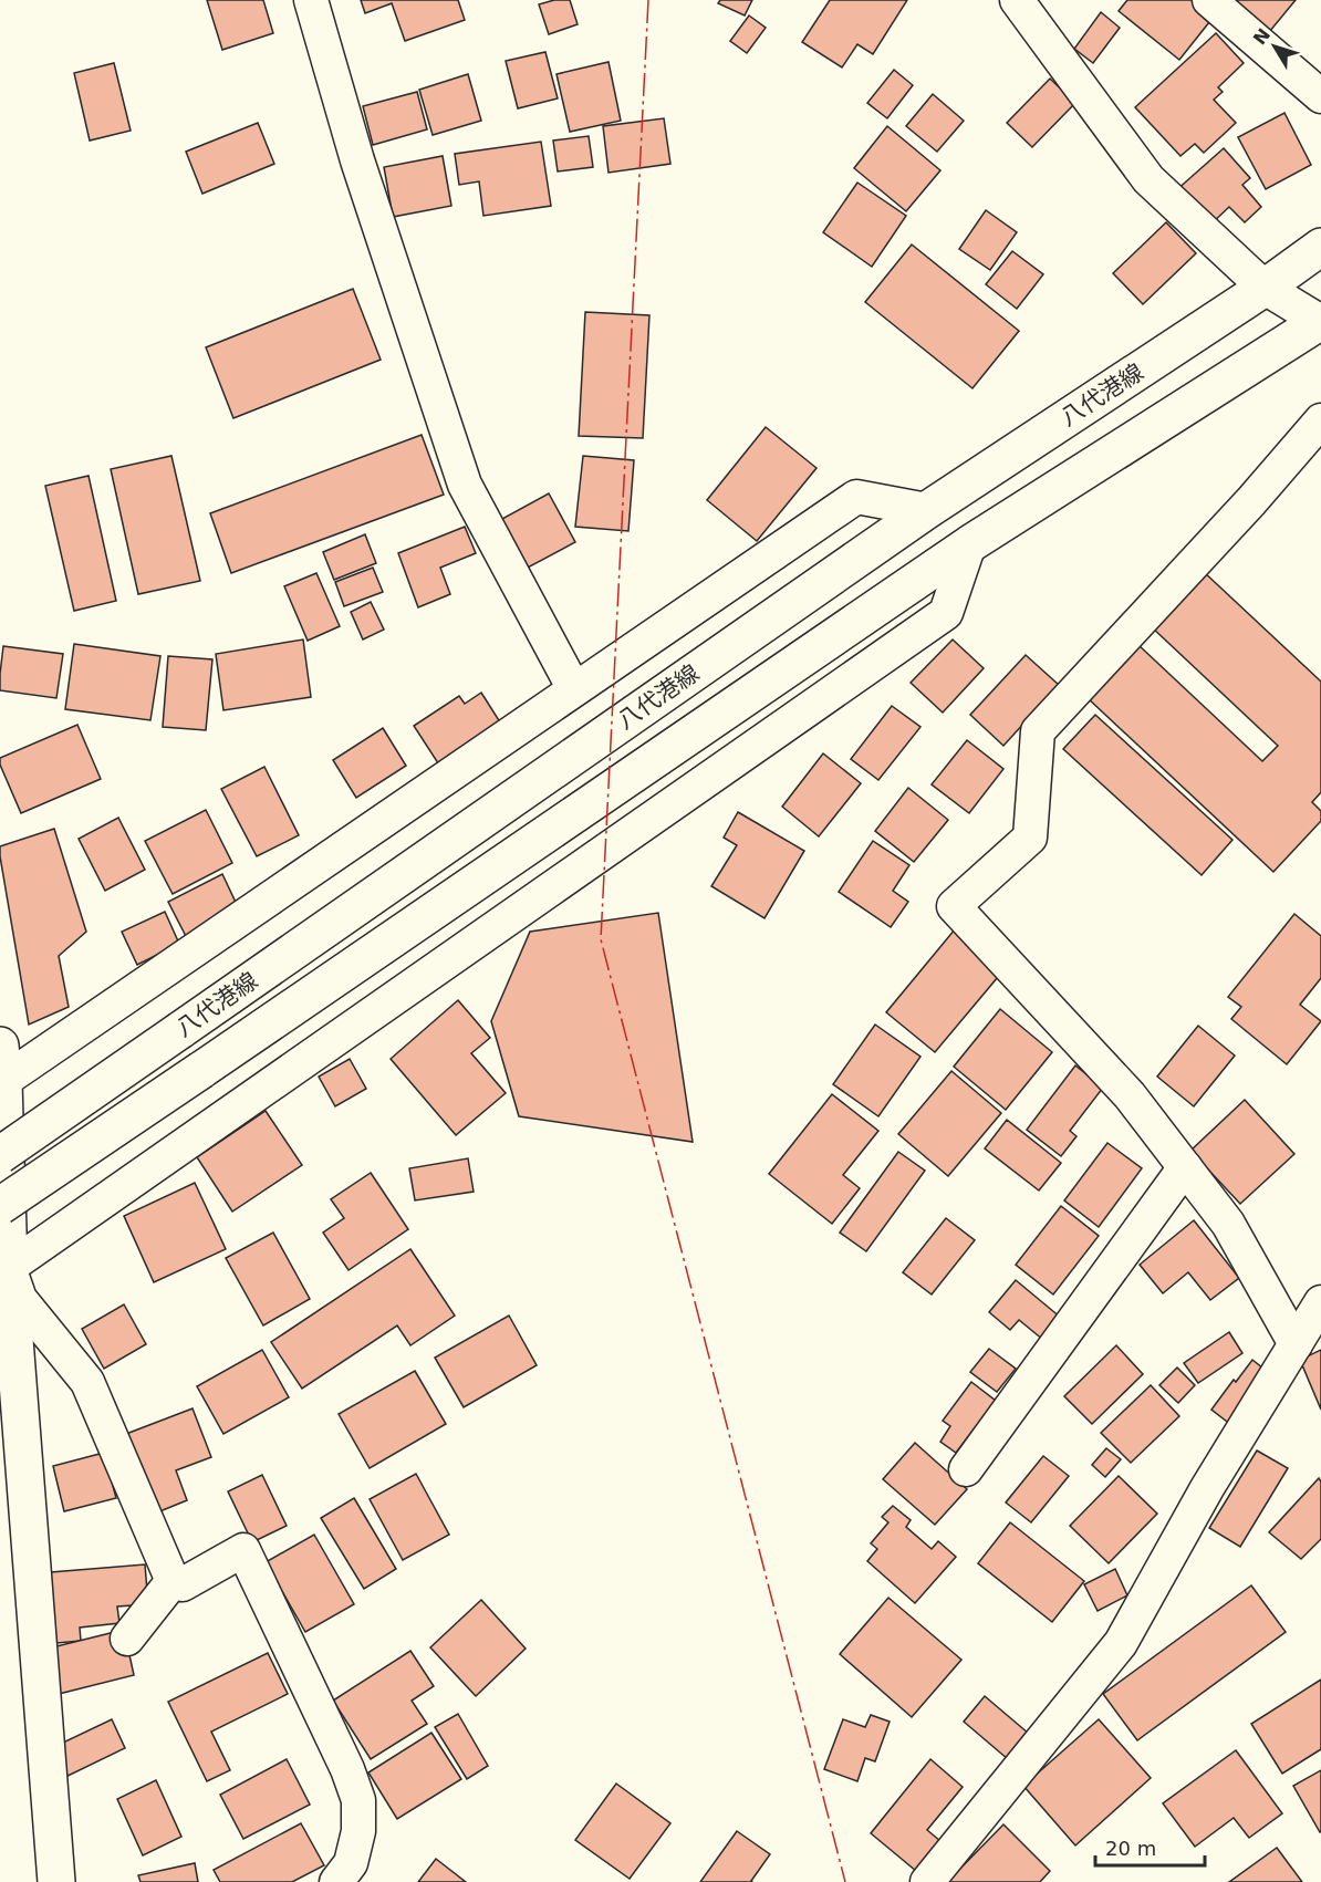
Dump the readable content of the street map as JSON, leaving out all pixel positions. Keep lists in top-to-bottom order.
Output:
{
  "streets": {
    "main road": ["八代港線"]
  },
  "scale_bar": "20 m",
  "north": "top left"
}
